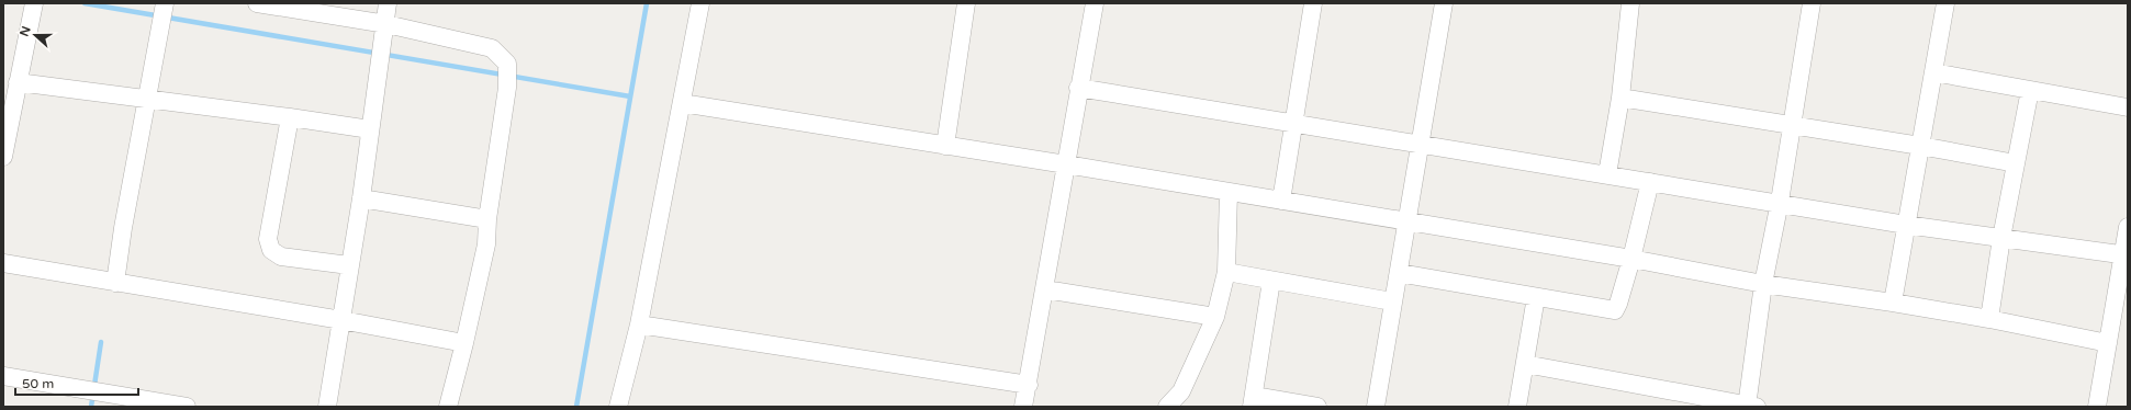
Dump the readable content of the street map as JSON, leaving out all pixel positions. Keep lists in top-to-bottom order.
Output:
{
  "scale_bar": "50 m",
  "north": "left"
}
